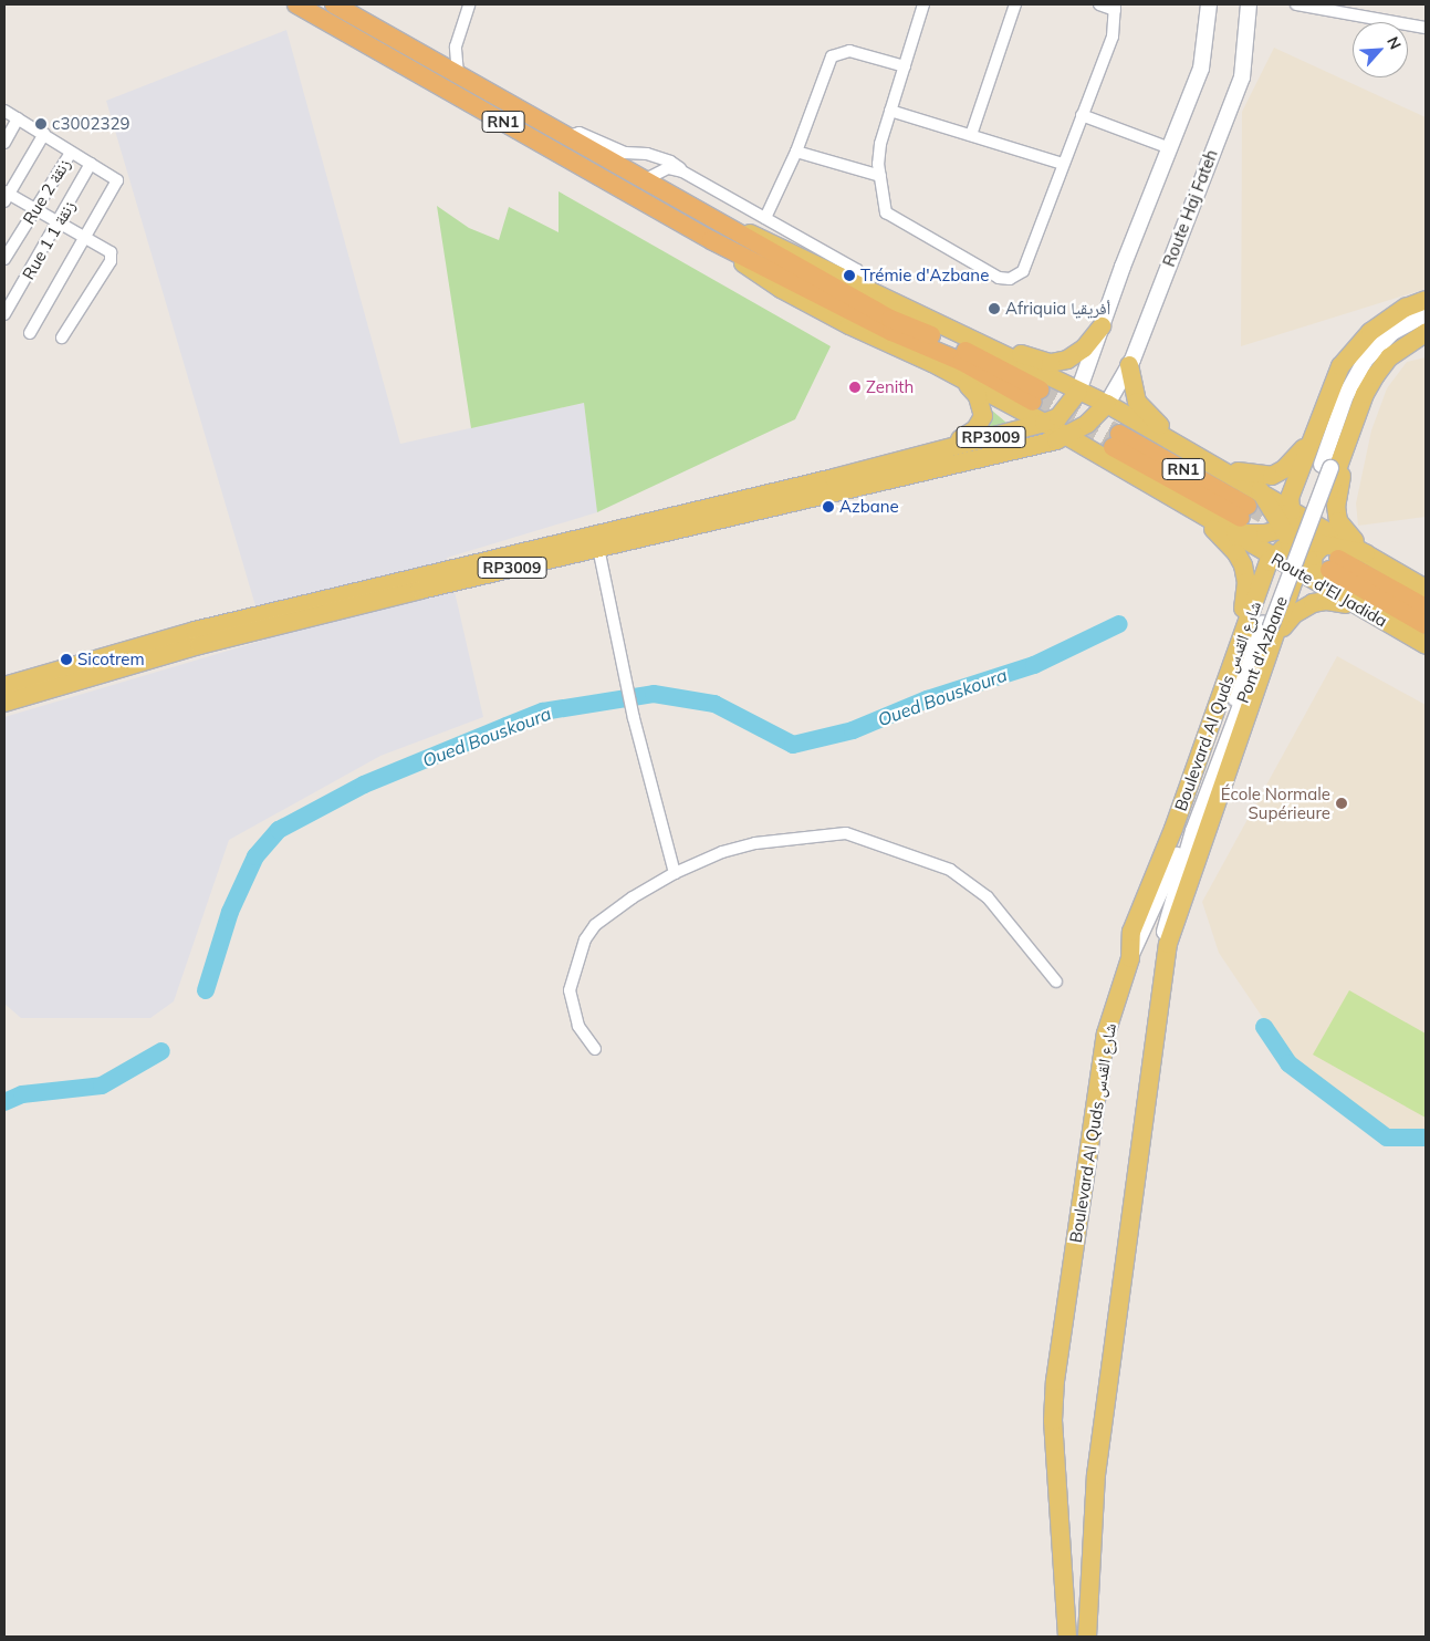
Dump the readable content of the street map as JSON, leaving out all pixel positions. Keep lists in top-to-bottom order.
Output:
{
  "streets": {
    "highway": ["RN1"],
    "main road": [
      "Route Haj Fateh",
      "RP3009",
      "Route d'El Jadida",
      "Pont d'Azbane",
      "Boulevard Al Quds شارع القدس"
    ],
    "street": ["Rue 2 زنقة", "Rue 1 زنقة 1"]
  },
  "crossings": [
    ["RN1", "Route d'El Jadida"],
    ["Route d'El Jadida", "Boulevard Al Quds شارع القدس"],
    ["Pont d'Azbane", "Boulevard Al Quds شارع القدس"]
  ],
  "water": ["Oued Bouskoura"],
  "places": [
    "c3002329",
    "Trémie d'Azbane",
    "Afriquia أفريقيا",
    "Zenith",
    "Azbane",
    "Sicotrem",
    "École Normale Supérieure"
  ],
  "north": "top right"
}
